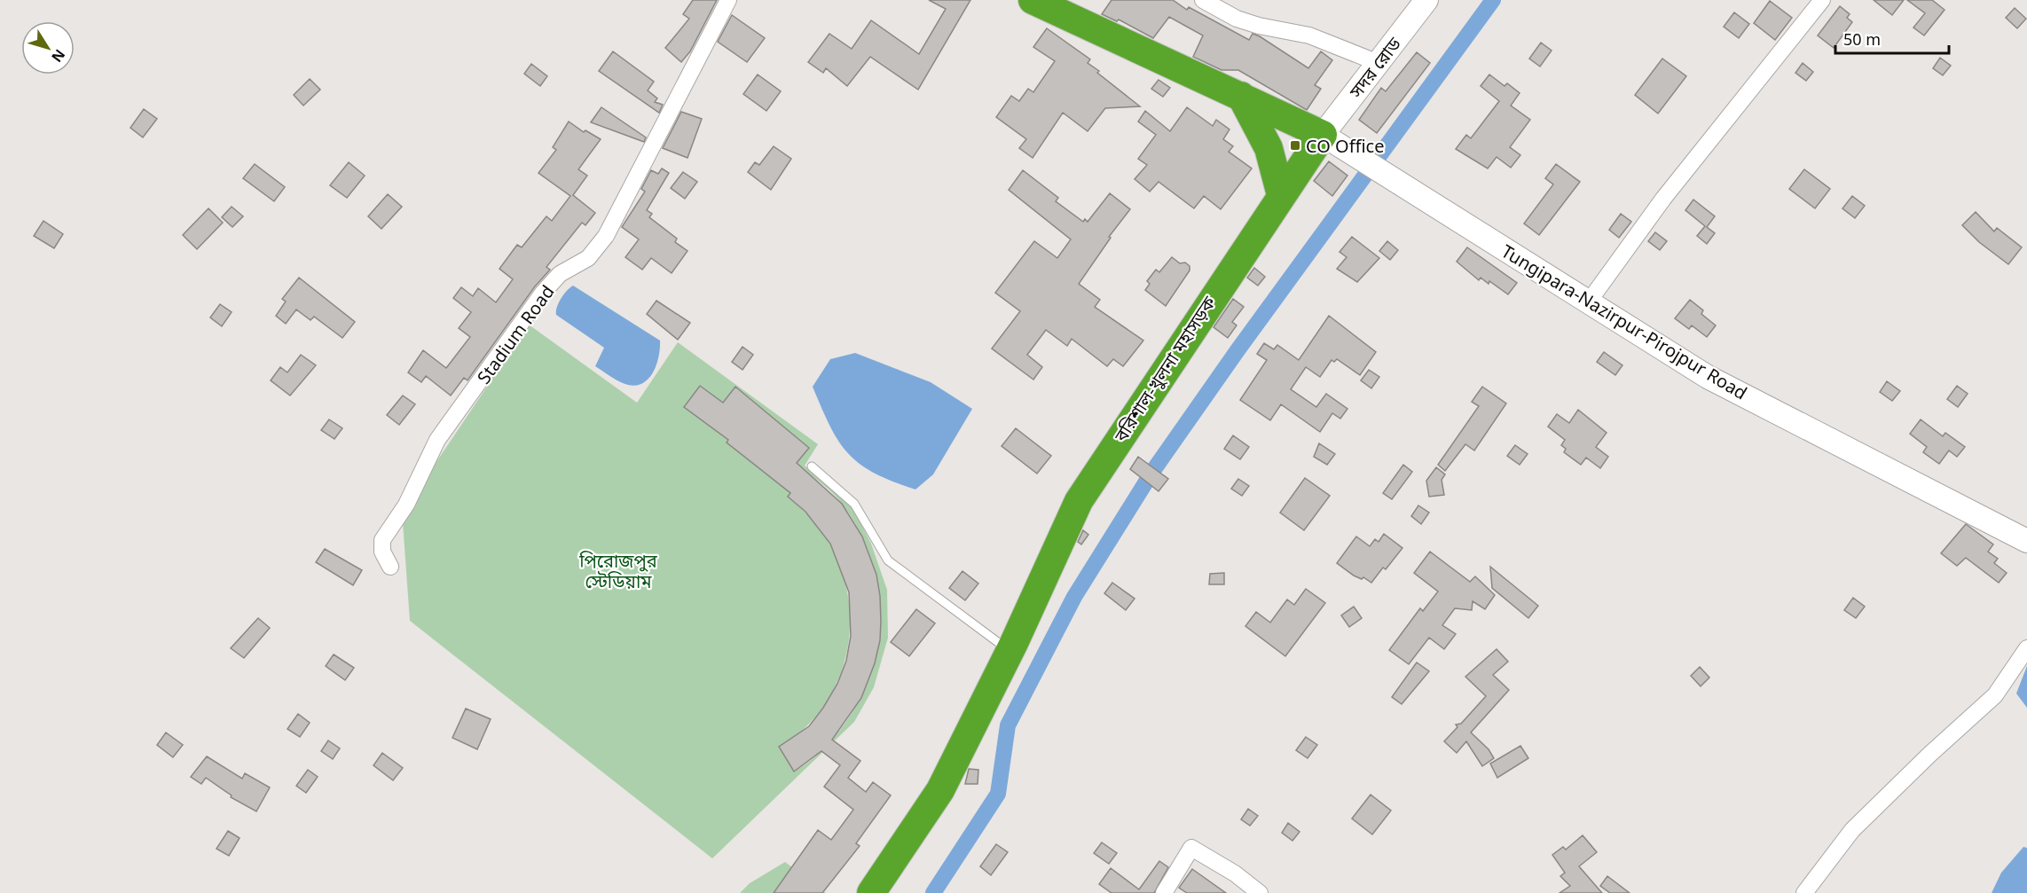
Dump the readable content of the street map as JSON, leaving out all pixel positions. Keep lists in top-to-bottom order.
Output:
{
  "streets": {
    "highway": ["বরিশাল-খুলনা মহাসড়ক"],
    "main road": ["সদর রোড", "Tungipara-Nazirpur-Pirojpur Road"],
    "street": ["Stadium Road"]
  },
  "crossings": [
    ["সদর রোড", "Tungipara-Nazirpur-Pirojpur Road"],
    ["সদর রোড", "বরিশাল-খুলনা মহাসড়ক"],
    ["Tungipara-Nazirpur-Pirojpur Road", "বরিশাল-খুলনা মহাসড়ক"]
  ],
  "parks": ["পিরোজপুর স্টেডিয়াম"],
  "places": {
    "transit": ["CO Office"]
  },
  "scale_bar": "50 m",
  "north": "bottom right"
}
